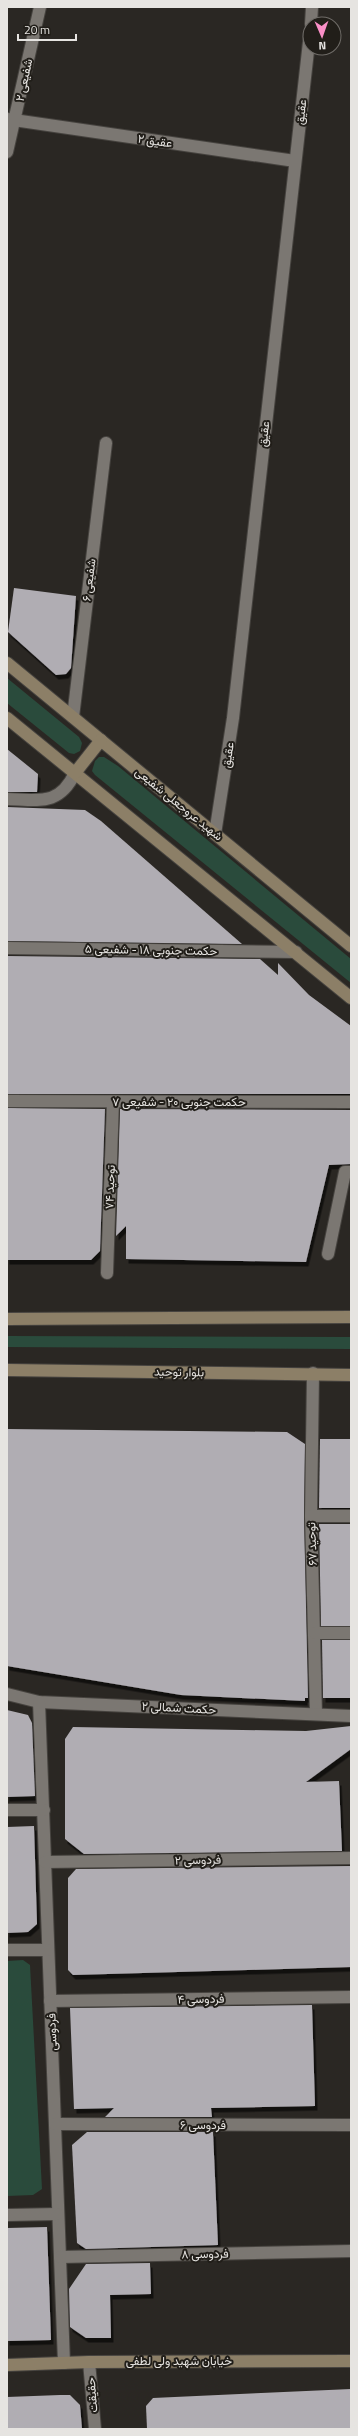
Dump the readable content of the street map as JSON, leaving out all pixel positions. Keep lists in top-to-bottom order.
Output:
{
  "streets": {
    "street": [
      "شفیعی ۲",
      "عقیق",
      "عقیق ۲",
      "شفیعی ۶",
      "شهید عروجعلی شفیعی",
      "حکمت جنوبی ۱۸ - شفیعی ۵",
      "حکمت جنوبی ۲۰ - شفیعی ۷",
      "توحید ۷۴",
      "بلوار توحید",
      "توحید ۶۷",
      "حکمت شمالی ۲",
      "فردوسی ۲",
      "فردوسی ۴",
      "فردوسی",
      "فردوسی ۶",
      "فردوسی ۸",
      "خیابان شهید ولی لطفی",
      "حقیقت"
    ]
  },
  "crossings": [
    ["شفیعی ۲", "عقیق ۲"],
    ["عقیق", "عقیق ۲"],
    ["عقیق", "شهید عروجعلی شفیعی"],
    ["شفیعی ۶", "شهید عروجعلی شفیعی"],
    ["حکمت جنوبی ۲۰ - شفیعی ۷", "توحید ۷۴"],
    ["بلوار توحید", "توحید ۶۷"],
    ["توحید ۶۷", "حکمت شمالی ۲"],
    ["حکمت شمالی ۲", "فردوسی"],
    ["فردوسی ۲", "فردوسی"],
    ["فردوسی ۴", "فردوسی"],
    ["فردوسی", "فردوسی ۶"],
    ["فردوسی", "فردوسی ۸"],
    ["فردوسی", "خیابان شهید ولی لطفی"],
    ["خیابان شهید ولی لطفی", "حقیقت"]
  ],
  "scale_bar": "20 m",
  "north": "bottom"
}
